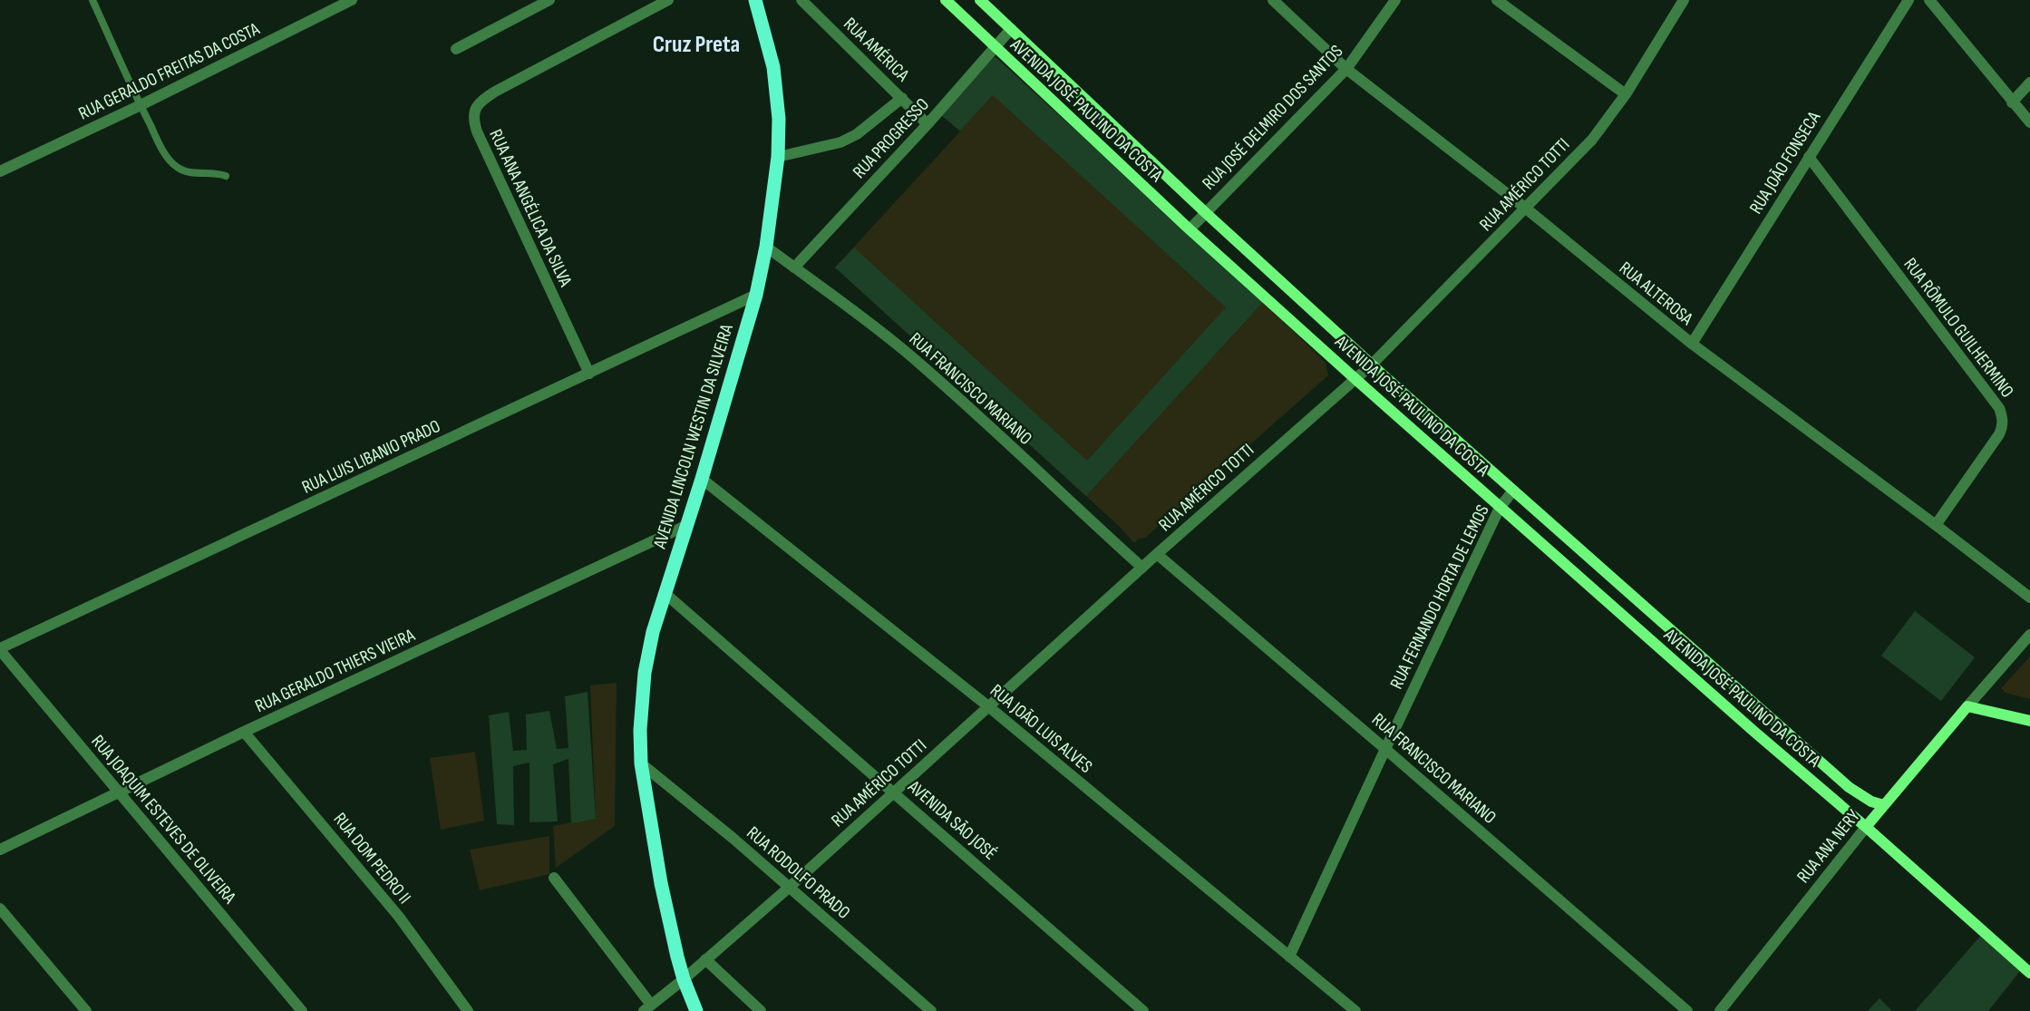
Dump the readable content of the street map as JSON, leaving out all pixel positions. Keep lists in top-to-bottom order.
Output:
{
  "streets": {
    "main road": ["AVENIDA JOSÉ PAULINO DA COSTA", "AVENIDA LINCOLN WESTIN DA SILVEIRA", "RUA ANA NERY"],
    "street": [
      "RUA AMÉRICA",
      "RUA GERALDO FREITAS DA COSTA",
      "RUA JOSÉ DELMIRO DOS SANTOS",
      "RUA PROGRESSO",
      "RUA JOÃO FONSECA",
      "RUA AMÉRICO TOTTI",
      "RUA ANA ANGÉLICA DA SILVA",
      "RUA ALTEROSA",
      "RUA RÔMULO GUILHERMINO",
      "RUA FRANCISCO MARIANO",
      "RUA LUIS LIBANIO PRADO",
      "RUA FERNANDO HORTA DE LEMOS",
      "RUA GERALDO THIERS VIEIRA",
      "RUA JOÃO LUIS ALVES",
      "RUA JOAQUIM ESTEVES DE OLIVEIRA",
      "AVENIDA SÃO JOSÉ",
      "RUA DOM PEDRO II",
      "RUA RODOLFO PRADO"
    ]
  },
  "crossings": [
    ["RUA AMÉRICA", "RUA PROGRESSO"],
    ["AVENIDA JOSÉ PAULINO DA COSTA", "RUA JOSÉ DELMIRO DOS SANTOS"],
    ["AVENIDA JOSÉ PAULINO DA COSTA", "RUA PROGRESSO"],
    ["AVENIDA JOSÉ PAULINO DA COSTA", "RUA AMÉRICO TOTTI"],
    ["AVENIDA JOSÉ PAULINO DA COSTA", "RUA FERNANDO HORTA DE LEMOS"],
    ["AVENIDA JOSÉ PAULINO DA COSTA", "RUA ANA NERY"],
    ["RUA JOSÉ DELMIRO DOS SANTOS", "RUA ALTEROSA"],
    ["RUA PROGRESSO", "RUA FRANCISCO MARIANO"],
    ["RUA JOÃO FONSECA", "RUA ALTEROSA"],
    ["RUA JOÃO FONSECA", "RUA RÔMULO GUILHERMINO"],
    ["RUA AMÉRICO TOTTI", "RUA ALTEROSA"],
    ["RUA AMÉRICO TOTTI", "RUA FRANCISCO MARIANO"],
    ["RUA AMÉRICO TOTTI", "AVENIDA LINCOLN WESTIN DA SILVEIRA"],
    ["RUA AMÉRICO TOTTI", "RUA JOÃO LUIS ALVES"],
    ["RUA AMÉRICO TOTTI", "AVENIDA SÃO JOSÉ"],
    ["RUA AMÉRICO TOTTI", "RUA RODOLFO PRADO"],
    ["RUA ANA ANGÉLICA DA SILVA", "RUA LUIS LIBANIO PRADO"],
    ["RUA ALTEROSA", "RUA RÔMULO GUILHERMINO"],
    ["RUA FRANCISCO MARIANO", "AVENIDA LINCOLN WESTIN DA SILVEIRA"],
    ["RUA FRANCISCO MARIANO", "RUA FERNANDO HORTA DE LEMOS"],
    ["AVENIDA LINCOLN WESTIN DA SILVEIRA", "RUA LUIS LIBANIO PRADO"],
    ["AVENIDA LINCOLN WESTIN DA SILVEIRA", "RUA GERALDO THIERS VIEIRA"],
    ["AVENIDA LINCOLN WESTIN DA SILVEIRA", "RUA JOÃO LUIS ALVES"],
    ["AVENIDA LINCOLN WESTIN DA SILVEIRA", "AVENIDA SÃO JOSÉ"],
    ["AVENIDA LINCOLN WESTIN DA SILVEIRA", "RUA RODOLFO PRADO"],
    ["RUA LUIS LIBANIO PRADO", "RUA JOAQUIM ESTEVES DE OLIVEIRA"],
    ["RUA FERNANDO HORTA DE LEMOS", "RUA JOÃO LUIS ALVES"],
    ["RUA GERALDO THIERS VIEIRA", "RUA JOAQUIM ESTEVES DE OLIVEIRA"],
    ["RUA GERALDO THIERS VIEIRA", "RUA DOM PEDRO II"]
  ],
  "districts": ["Cruz Preta"]
}
